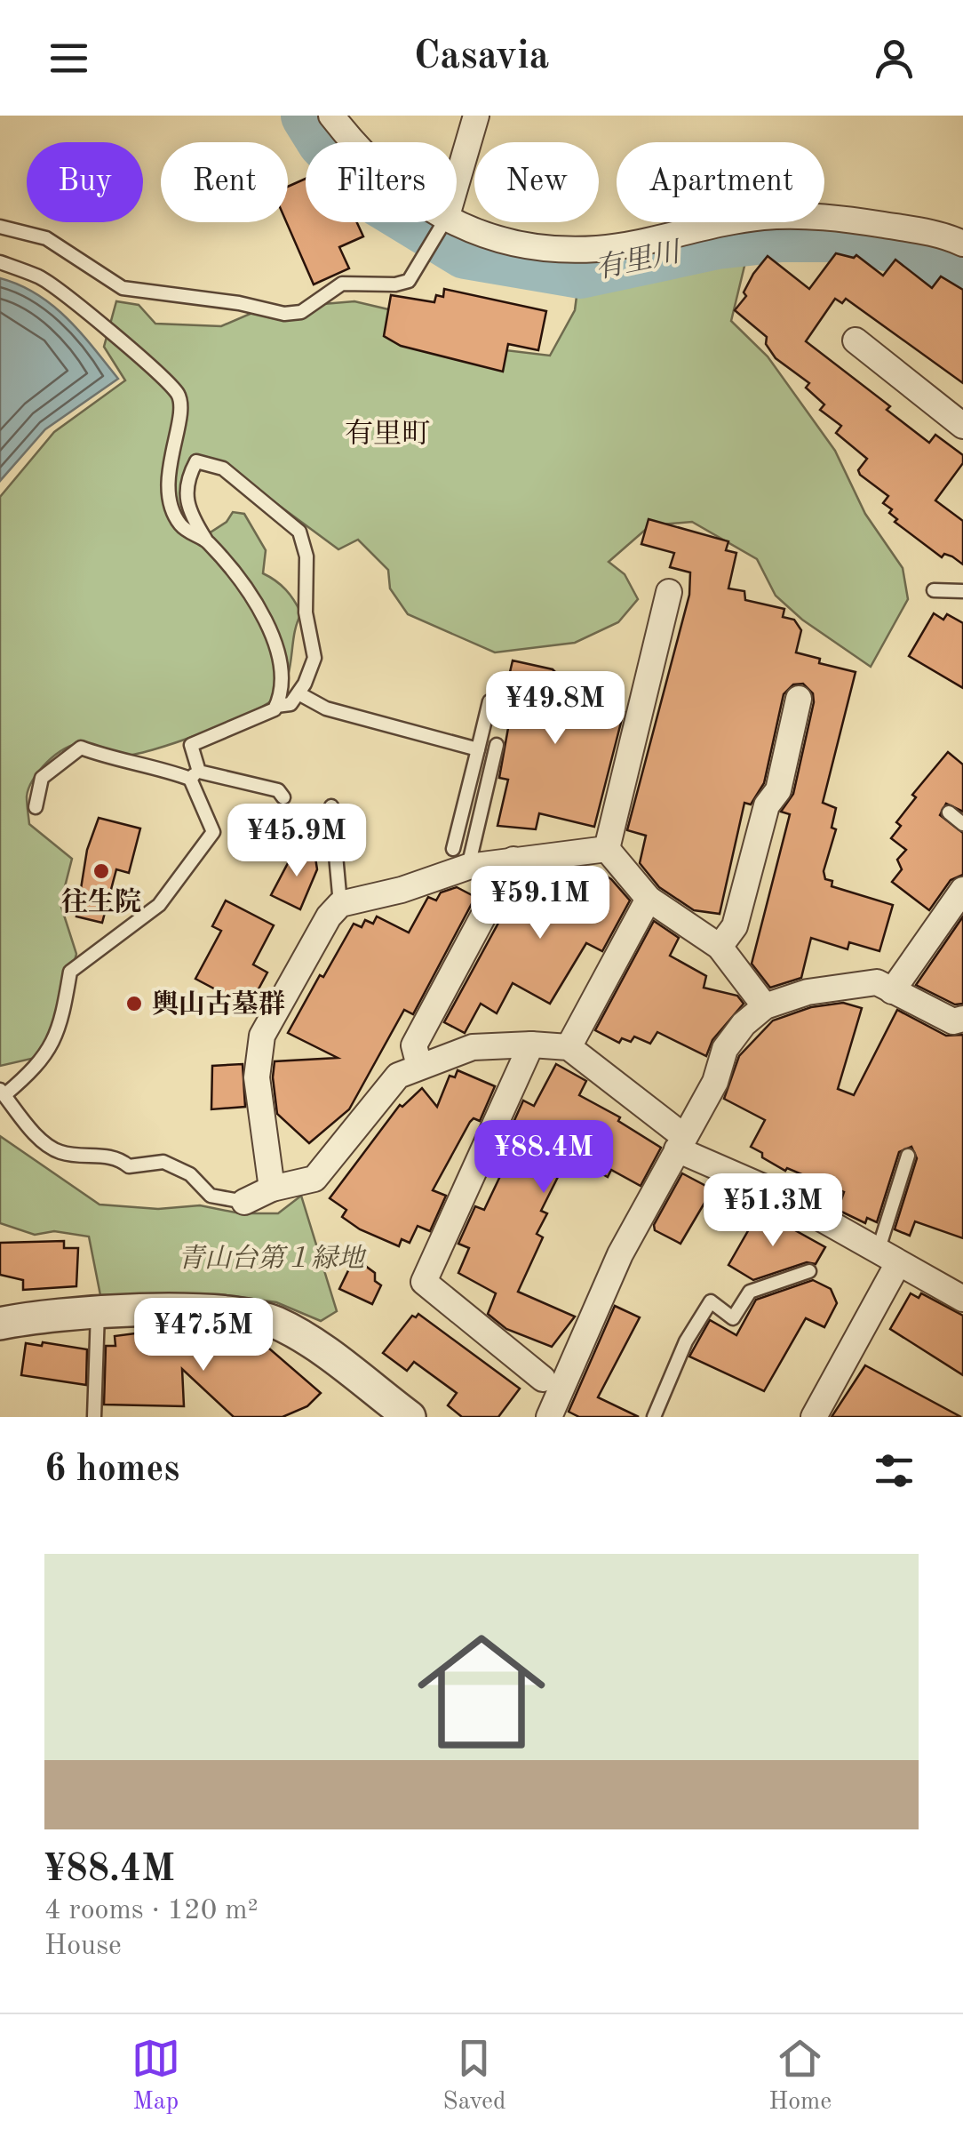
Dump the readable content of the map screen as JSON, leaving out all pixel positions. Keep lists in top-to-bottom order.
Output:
{
  "districts": ["有里町"],
  "water": ["有里川"],
  "parks": ["青山台第１緑地"],
  "places": ["往生院", "輿山古墓群"],
  "page": {
    "header": "Casavia",
    "chip": [
      "Buy",
      "Rent",
      "Filters",
      "New",
      "Apartment"
    ],
    "price": [
      "¥49.8M",
      "¥45.9M",
      "¥59.1M",
      "¥88.4M",
      "¥51.3M",
      "¥47.5M"
    ],
    "heading": "6 homes",
    "list": [
      {
        "name": "¥88.4M",
        "note": "4 rooms · 120 m² · House"
      }
    ],
    "tabs": ["Map", "Saved", "Home"]
  }
}
